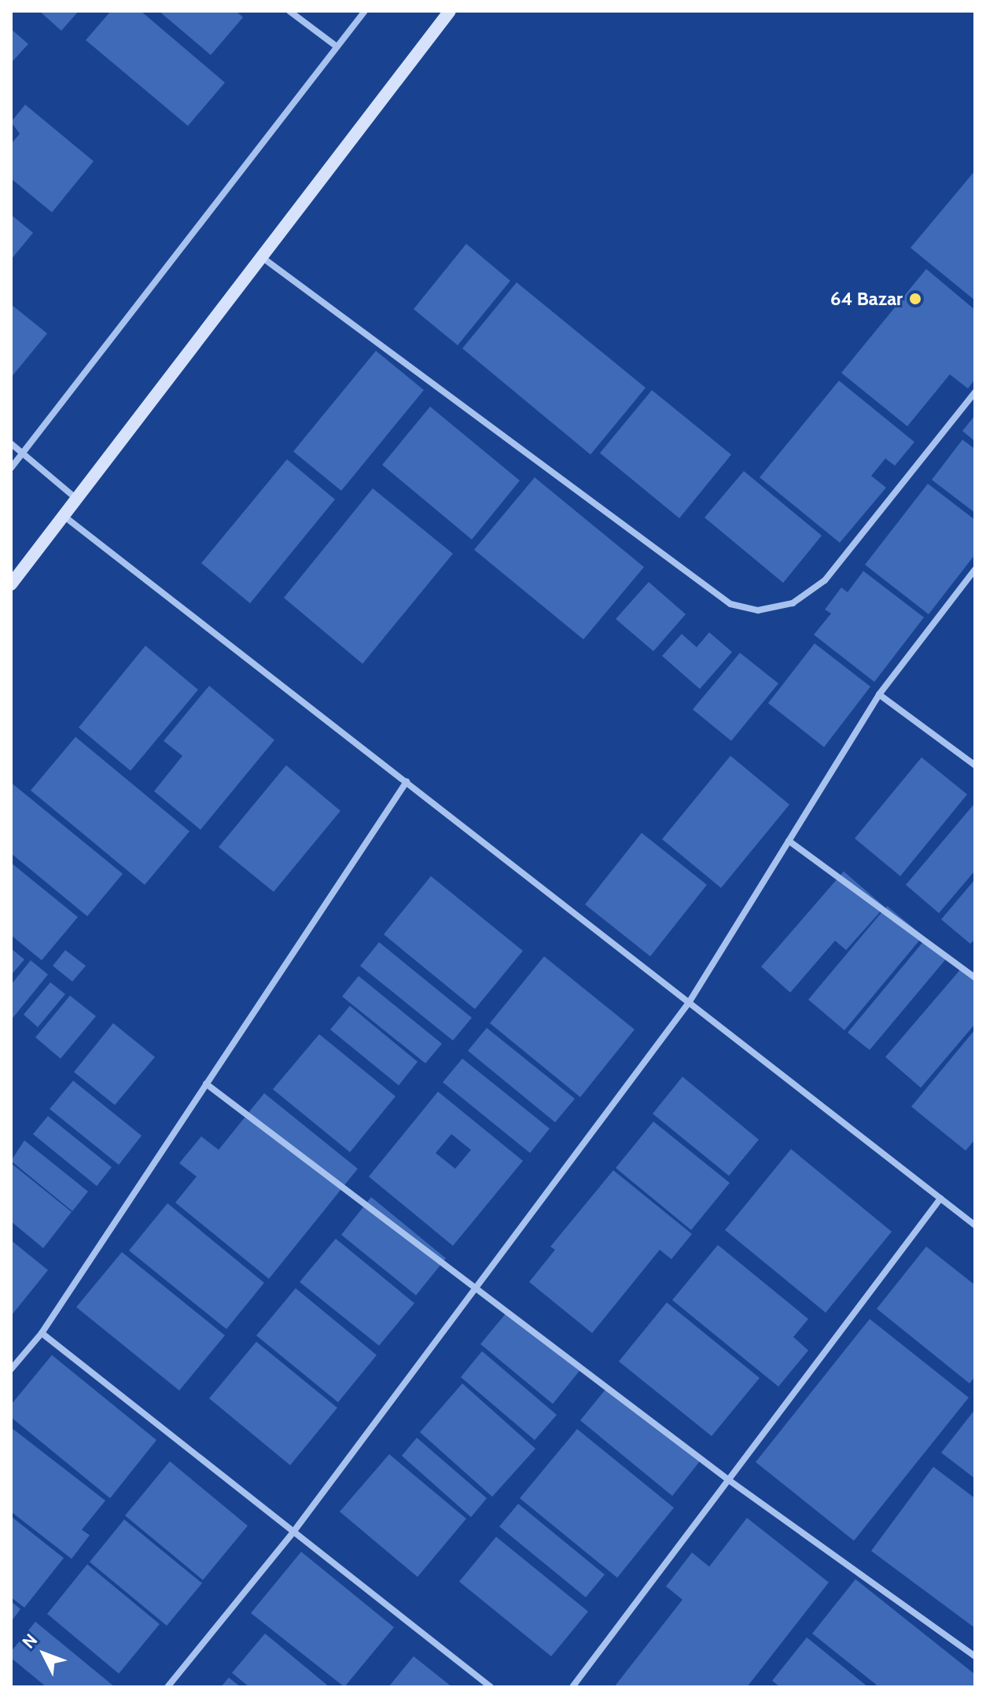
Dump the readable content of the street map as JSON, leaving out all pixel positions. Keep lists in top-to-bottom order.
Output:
{
  "places": ["64 Bazar"],
  "north": "top left"
}
